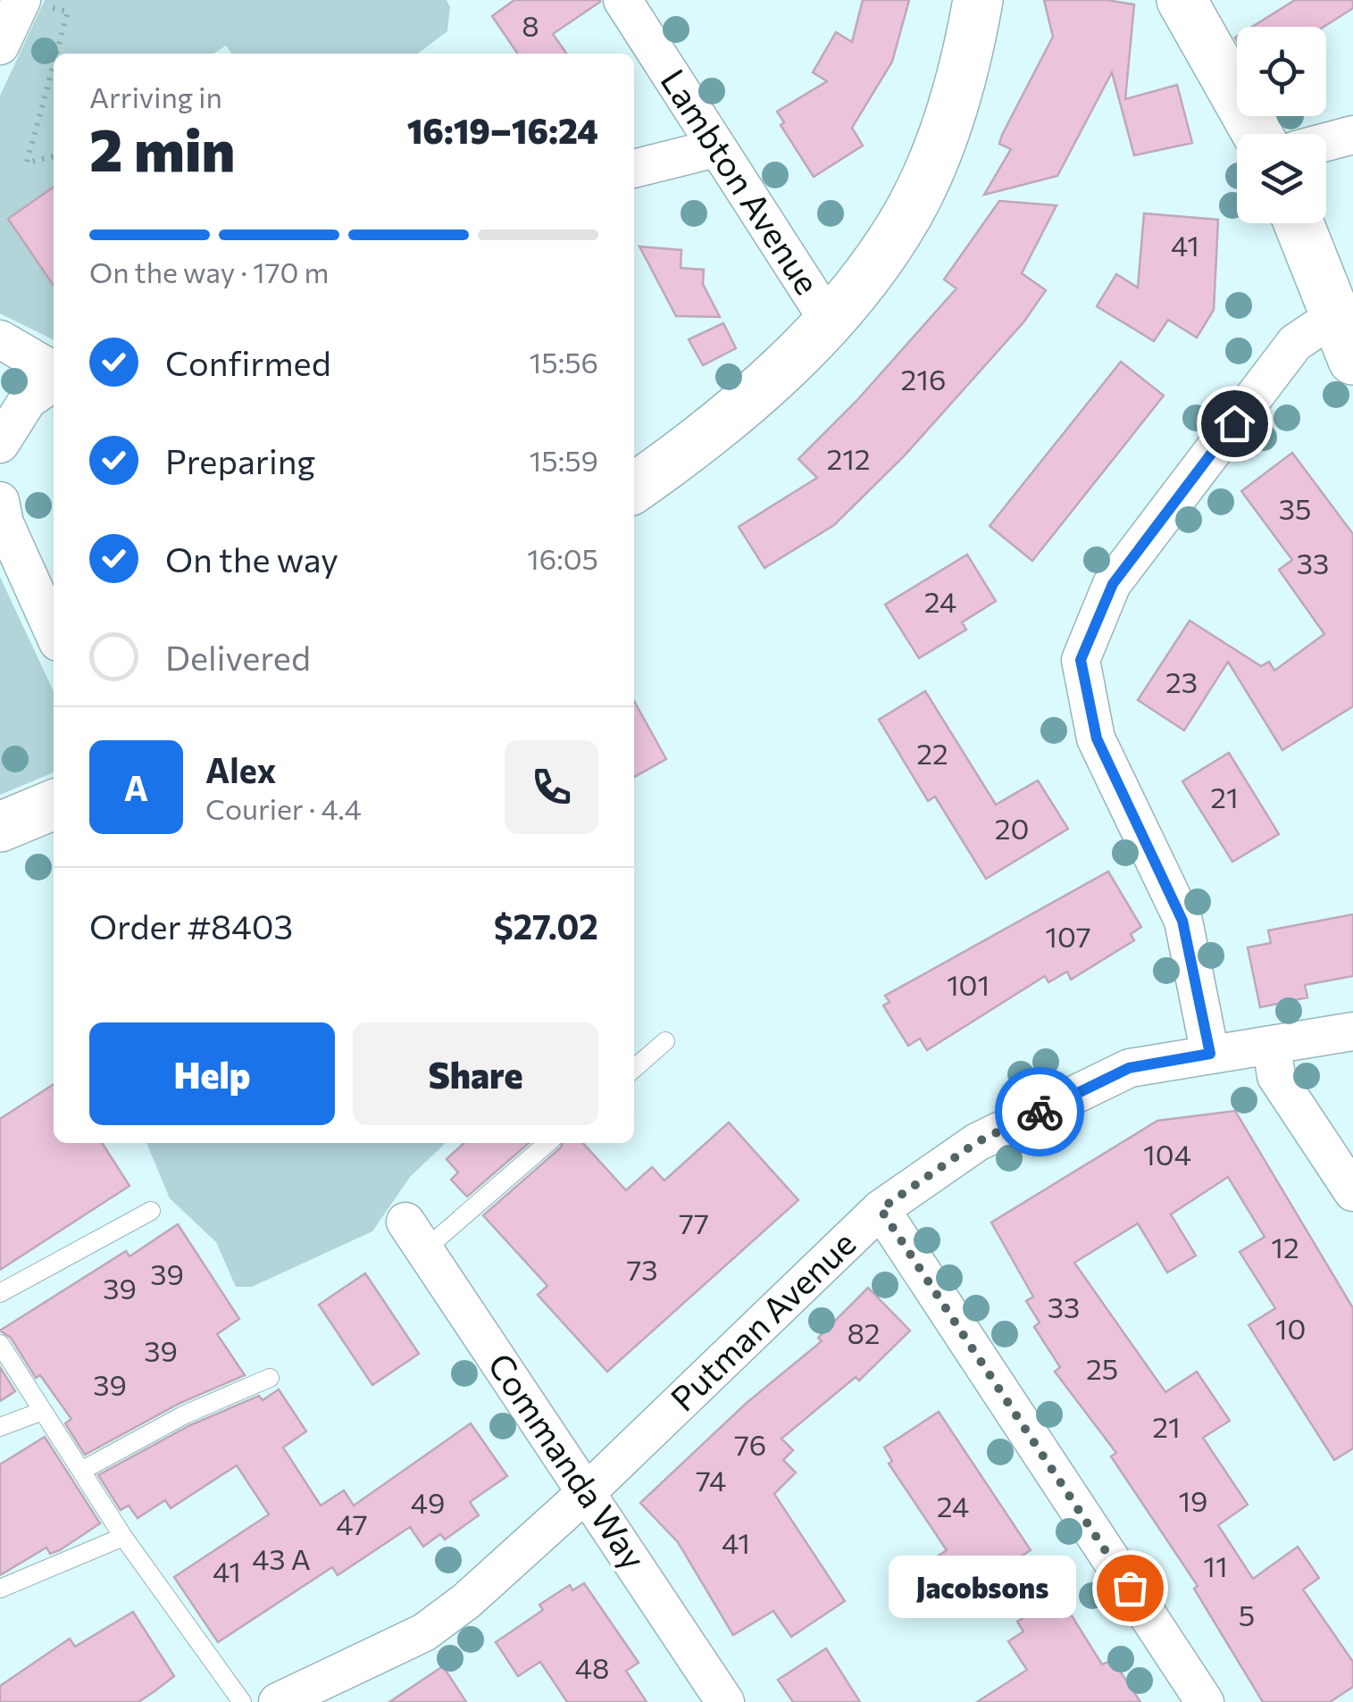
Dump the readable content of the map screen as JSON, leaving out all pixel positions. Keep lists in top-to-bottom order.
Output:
{
  "streets": {
    "street": ["Lambton Avenue", "Putman Avenue", "Commanda Way"]
  },
  "crossings": [
    ["Putman Avenue", "Commanda Way"]
  ],
  "places": ["Jacobsons"],
  "house_numbers": [
    "8",
    "41",
    "216",
    "212",
    "35",
    "33",
    "24",
    "23",
    "22",
    "21",
    "20",
    "107",
    "101",
    "104",
    "77",
    "12",
    "73",
    "39",
    "39",
    "33",
    "10",
    "82",
    "39",
    "25",
    "39",
    "21",
    "76",
    "74",
    "19",
    "49",
    "24",
    "47",
    "41",
    "43 A",
    "11",
    "41",
    "5",
    "48"
  ],
  "page": {
    "heading": ["2 min", "Arriving in", "16:19–16:24"],
    "panel": [
      "Alex",
      "Courier · 4.4",
      "Order #8403",
      "$27.02"
    ],
    "bar": "On the way · 170 m",
    "list": [
      ["Confirmed", "15:56"],
      ["Preparing", "15:59"],
      ["On the way", "16:05"],
      "Delivered"
    ],
    "round": "A",
    "buttons": ["Help", "Share"],
    "bubble": "Jacobsons"
  }
}
